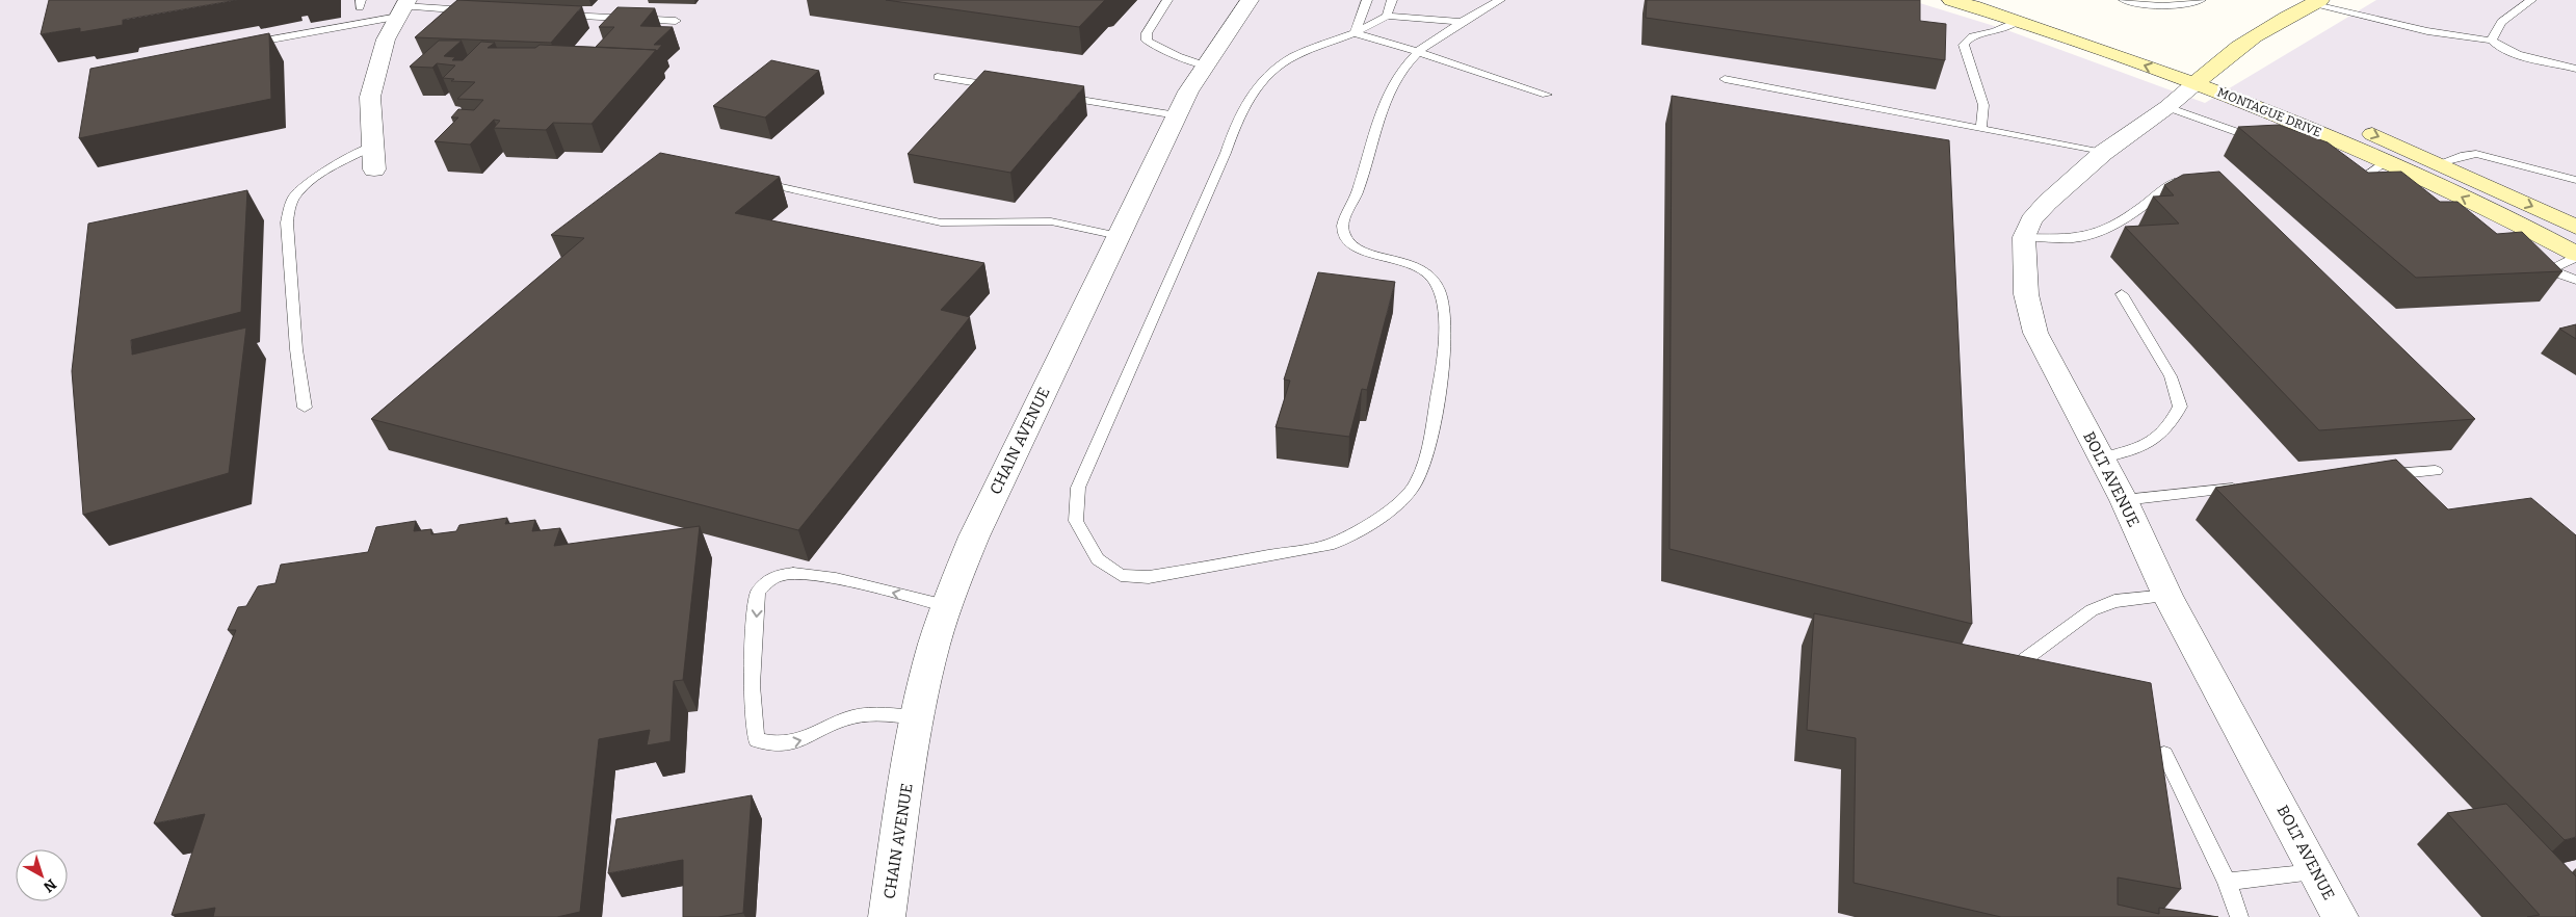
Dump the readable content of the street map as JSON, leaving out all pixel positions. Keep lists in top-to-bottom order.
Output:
{
  "streets": {
    "main road": ["MONTAGUE DRIVE"],
    "street": ["CHAIN AVENUE", "BOLT AVENUE"]
  },
  "north": "bottom right"
}
